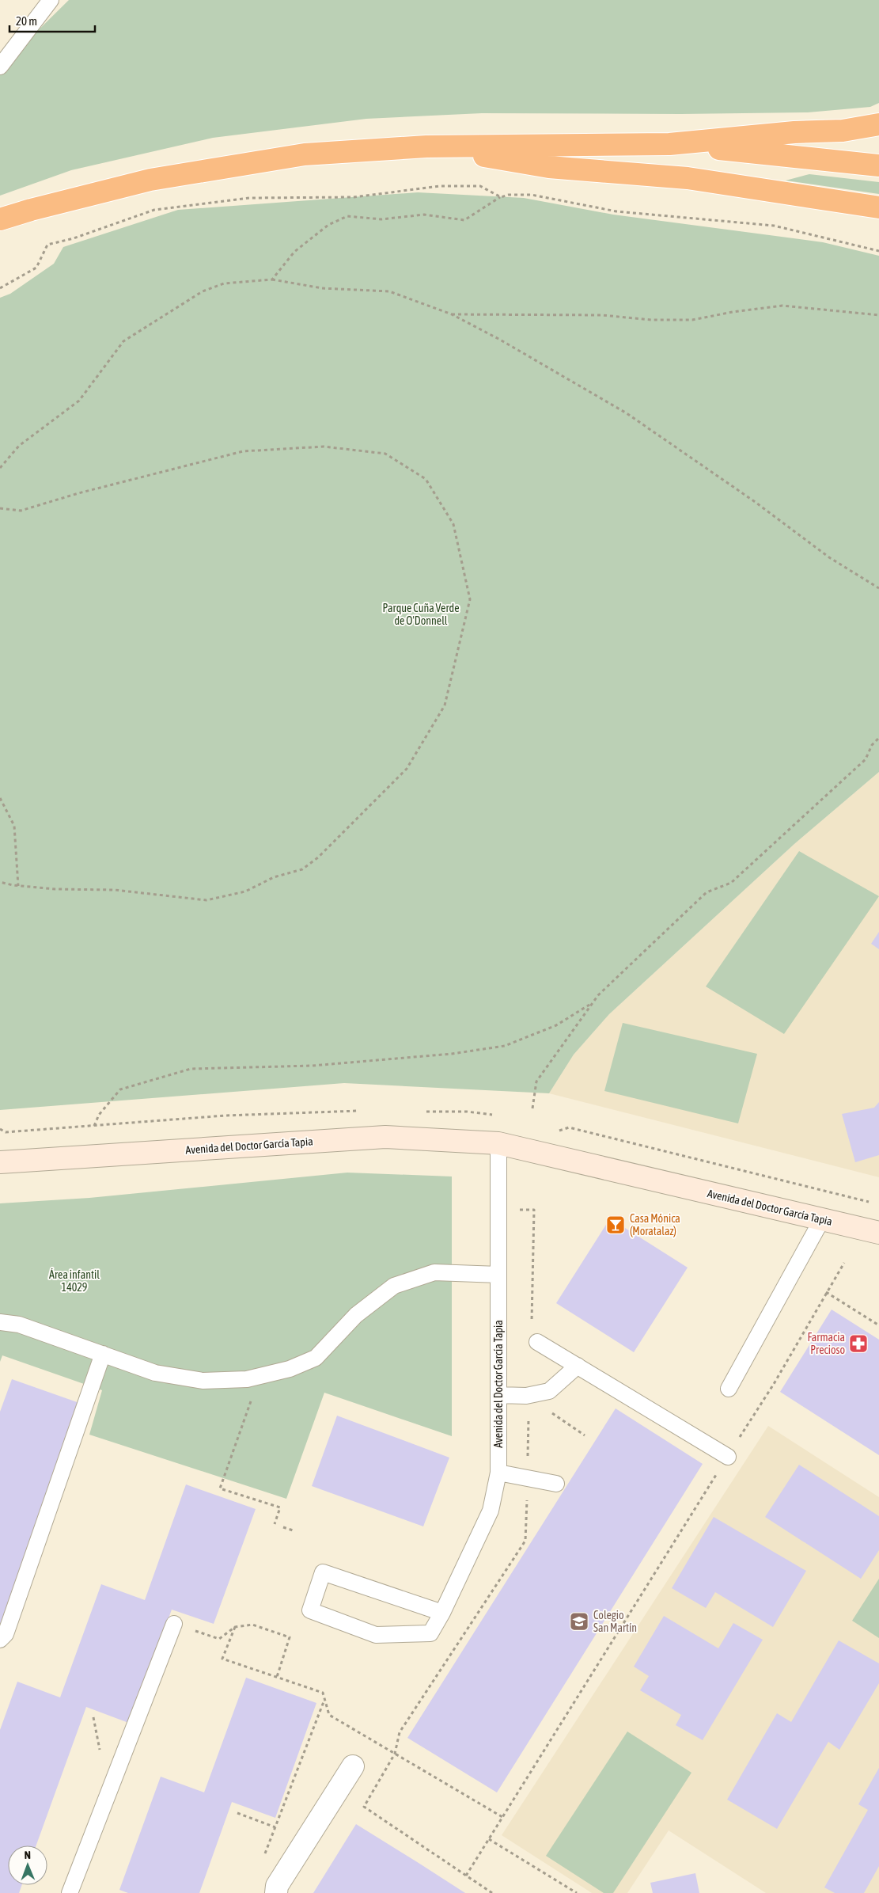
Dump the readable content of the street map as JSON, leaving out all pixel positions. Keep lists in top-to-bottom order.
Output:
{
  "streets": {
    "street": ["Avenida del Doctor García Tapia"]
  },
  "parks": ["Parque Cuña Verde de O'Donnell", "Área infantil 14029"],
  "places": {
    "bar": ["Casa Mónica (Moratalaz)"],
    "pharmacy": ["Farmacia Precioso"],
    "school or university": ["Colegio San Martín"]
  },
  "scale_bar": "20 m",
  "north": "top"
}
